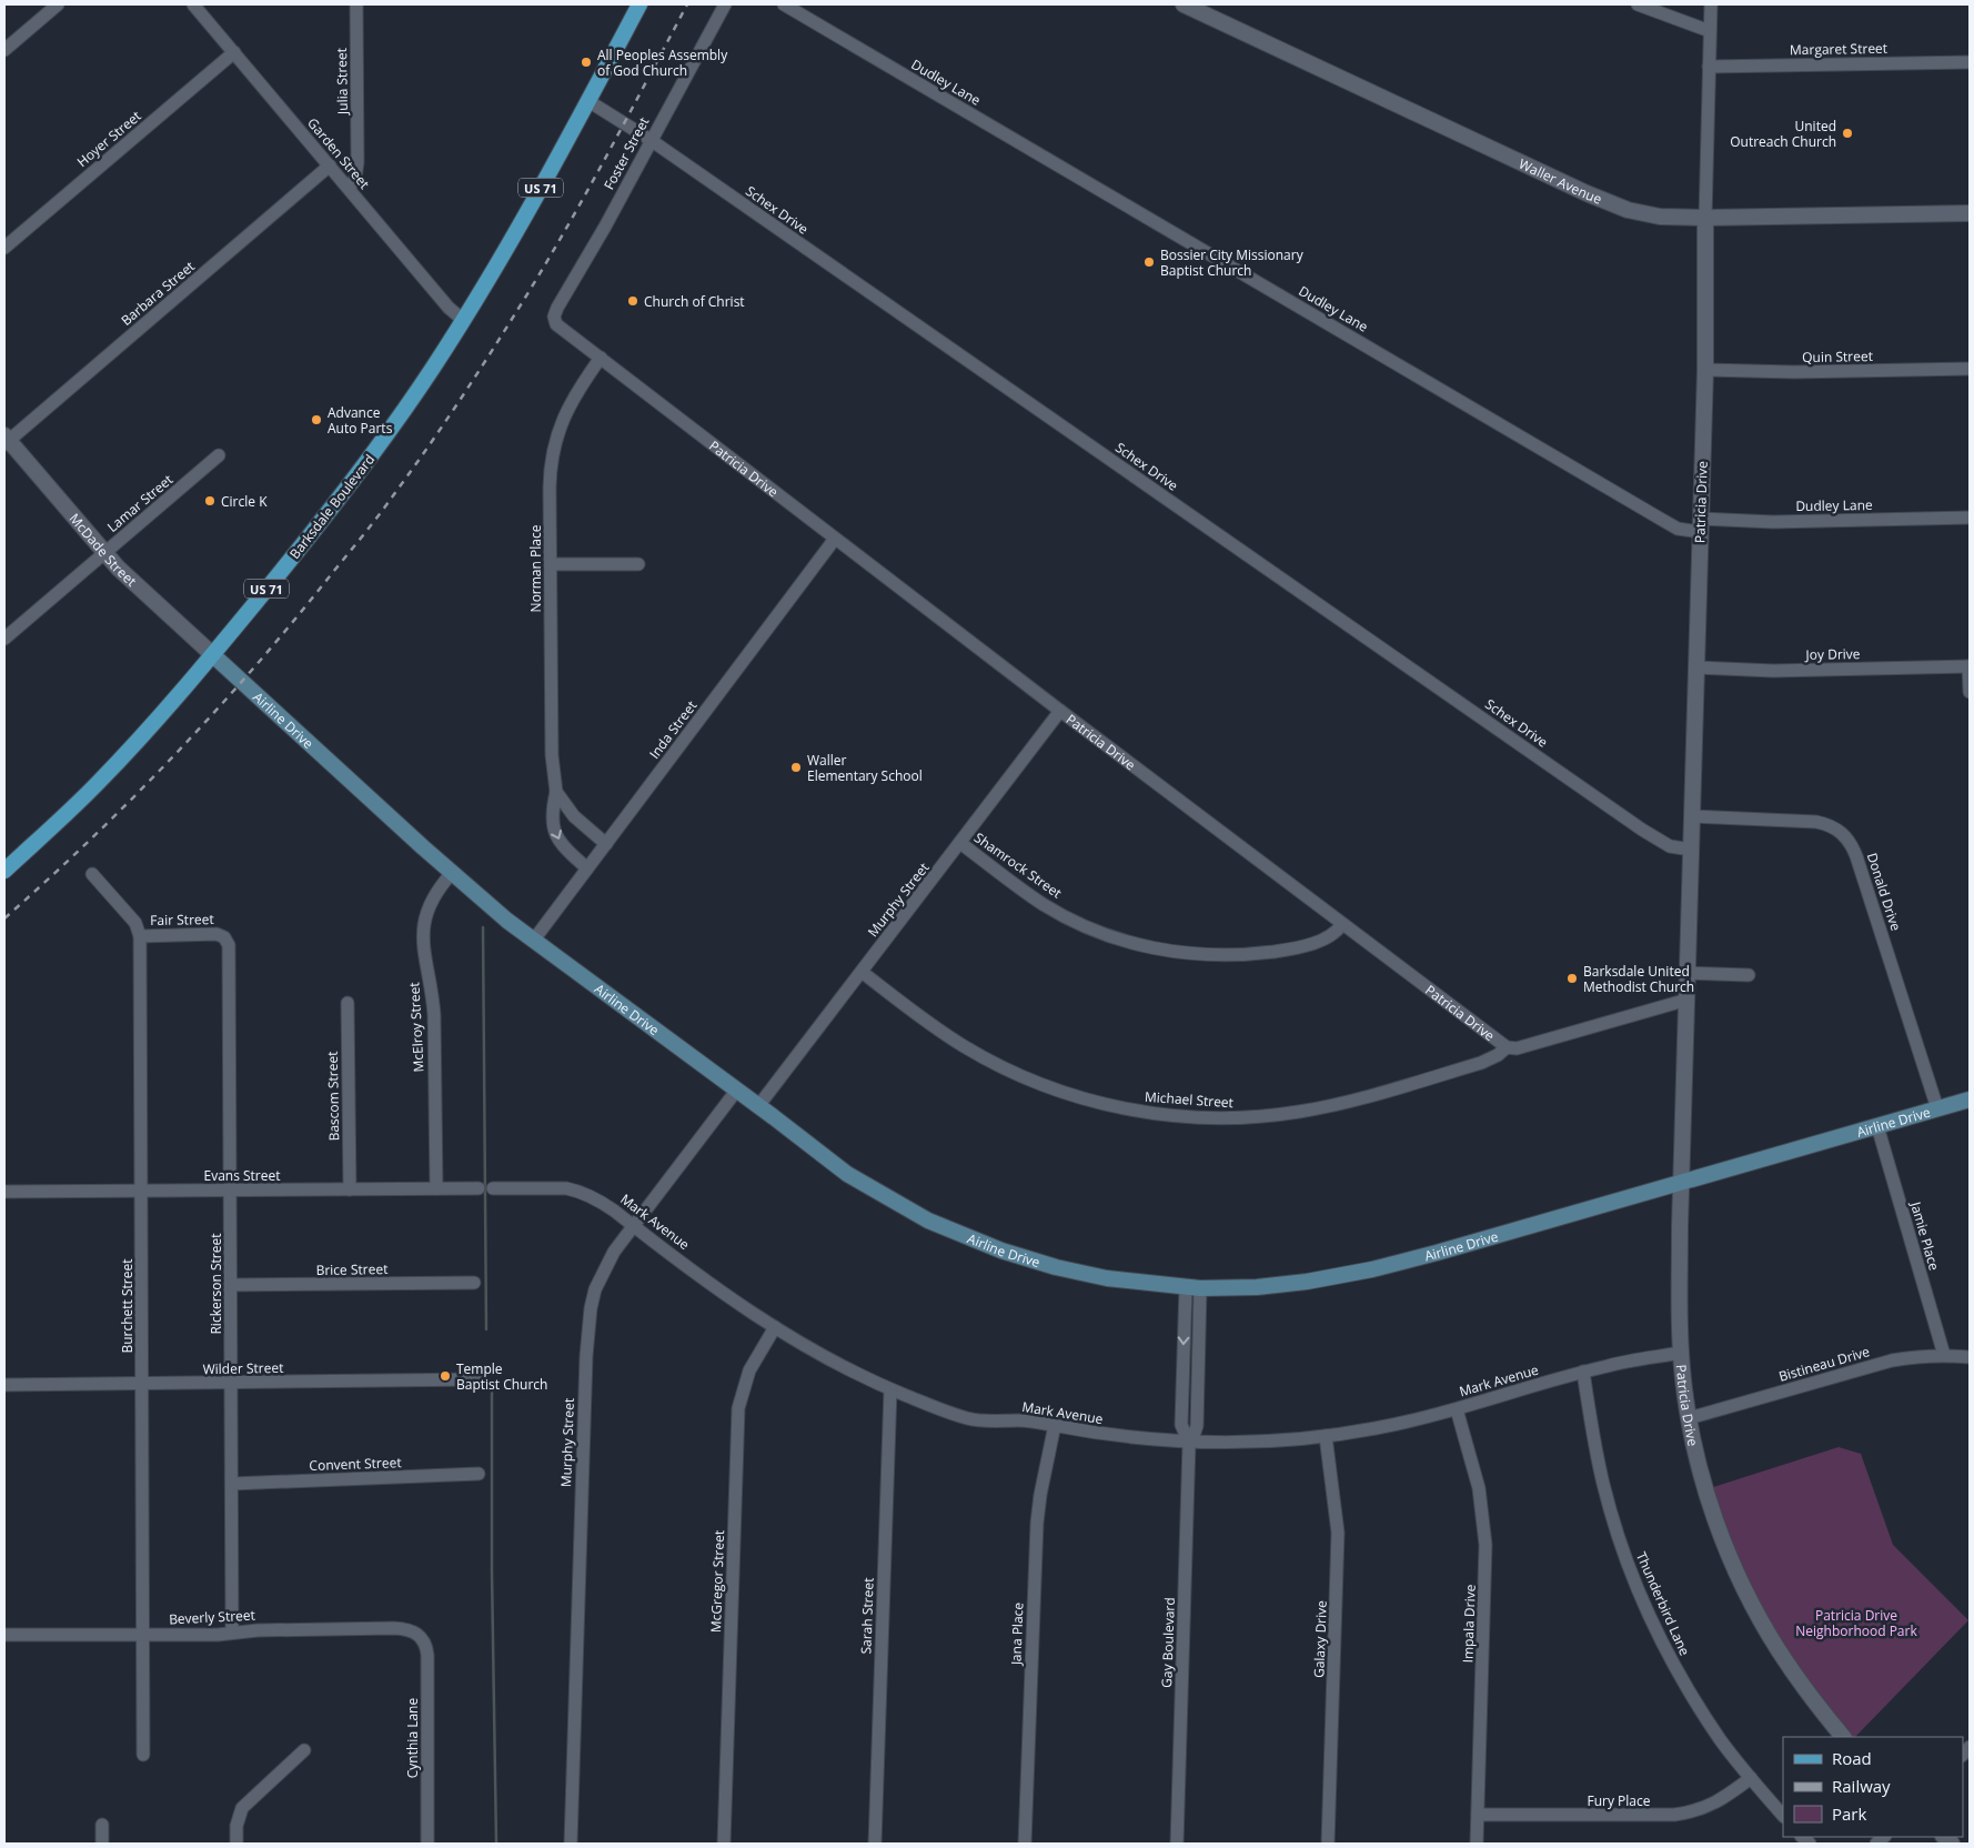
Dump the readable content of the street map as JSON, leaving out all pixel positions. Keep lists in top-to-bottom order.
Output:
{
  "streets": {
    "main road": ["US 71", "Barksdale Boulevard", "Airline Drive"],
    "street": [
      "Margaret Street",
      "Julia Street",
      "Dudley Lane",
      "Hoyer Street",
      "Garden Street",
      "Foster Street",
      "Waller Avenue",
      "Schex Drive",
      "Barbara Street",
      "Quin Street",
      "Patricia Drive",
      "Lamar Street",
      "McDade Street",
      "Norman Place",
      "Joy Drive",
      "Inda Street",
      "Shamrock Street",
      "Donald Drive",
      "Murphy Street",
      "Fair Street",
      "McElroy Street",
      "Bascom Street",
      "Michael Street",
      "Evans Street",
      "Mark Avenue",
      "Jamie Place",
      "Brice Street",
      "Rickerson Street",
      "Burchett Street",
      "Bistineau Drive",
      "Wilder Street",
      "Convent Street",
      "McGregor Street",
      "Thunderbird Lane",
      "Sarah Street",
      "Beverly Street",
      "Impala Drive",
      "Jana Place",
      "Galaxy Drive",
      "Gay Boulevard",
      "Cynthia Lane",
      "Fury Place"
    ]
  },
  "crossings": [
    ["Margaret Street", "Patricia Drive"],
    ["Julia Street", "Garden Street"],
    ["Dudley Lane", "Patricia Drive"],
    ["Hoyer Street", "Garden Street"],
    ["Garden Street", "Barbara Street"],
    ["Garden Street", "Barksdale Boulevard"],
    ["Foster Street", "Schex Drive"],
    ["Foster Street", "Patricia Drive"],
    ["Waller Avenue", "Patricia Drive"],
    ["Schex Drive", "Patricia Drive"],
    ["Schex Drive", "Barksdale Boulevard"],
    ["Barbara Street", "McDade Street"],
    ["Quin Street", "Patricia Drive"],
    ["Patricia Drive", "Norman Place"],
    ["Patricia Drive", "Joy Drive"],
    ["Patricia Drive", "Airline Drive"],
    ["Patricia Drive", "Inda Street"],
    ["Patricia Drive", "Shamrock Street"],
    ["Patricia Drive", "Donald Drive"],
    ["Patricia Drive", "Murphy Street"],
    ["Patricia Drive", "Michael Street"],
    ["Patricia Drive", "Mark Avenue"],
    ["Patricia Drive", "Bistineau Drive"],
    ["Lamar Street", "McDade Street"],
    ["Barksdale Boulevard", "McDade Street"],
    ["Barksdale Boulevard", "Airline Drive"],
    ["McDade Street", "Airline Drive"],
    ["Norman Place", "Inda Street"],
    ["Airline Drive", "Inda Street"],
    ["Airline Drive", "Donald Drive"],
    ["Airline Drive", "Murphy Street"],
    ["Airline Drive", "McElroy Street"],
    ["Airline Drive", "Jamie Place"],
    ["Airline Drive", "Gay Boulevard"],
    ["Shamrock Street", "Murphy Street"],
    ["Murphy Street", "Michael Street"],
    ["Murphy Street", "Mark Avenue"],
    ["Fair Street", "Rickerson Street"],
    ["Fair Street", "Burchett Street"],
    ["McElroy Street", "Evans Street"],
    ["Bascom Street", "Evans Street"],
    ["Evans Street", "Rickerson Street"],
    ["Evans Street", "Burchett Street"],
    ["Mark Avenue", "McGregor Street"],
    ["Mark Avenue", "Thunderbird Lane"],
    ["Mark Avenue", "Sarah Street"],
    ["Mark Avenue", "Impala Drive"],
    ["Mark Avenue", "Jana Place"],
    ["Mark Avenue", "Galaxy Drive"],
    ["Mark Avenue", "Gay Boulevard"],
    ["Jamie Place", "Bistineau Drive"],
    ["Brice Street", "Rickerson Street"],
    ["Rickerson Street", "Wilder Street"],
    ["Rickerson Street", "Convent Street"],
    ["Rickerson Street", "Beverly Street"],
    ["Burchett Street", "Wilder Street"],
    ["Burchett Street", "Beverly Street"],
    ["Thunderbird Lane", "Fury Place"],
    ["Beverly Street", "Cynthia Lane"],
    ["Impala Drive", "Fury Place"]
  ],
  "parks": ["Patricia Drive Neighborhood Park"],
  "places": [
    "All Peoples Assembly of God Church",
    "United Outreach Church",
    "Bossier City Missionary Baptist Church",
    "Church of Christ",
    "Advance Auto Parts",
    "Circle K",
    "Waller Elementary School",
    "Barksdale United Methodist Church",
    "Temple Baptist Church"
  ],
  "legend": ["Road", "Railway", "Park"]
}
